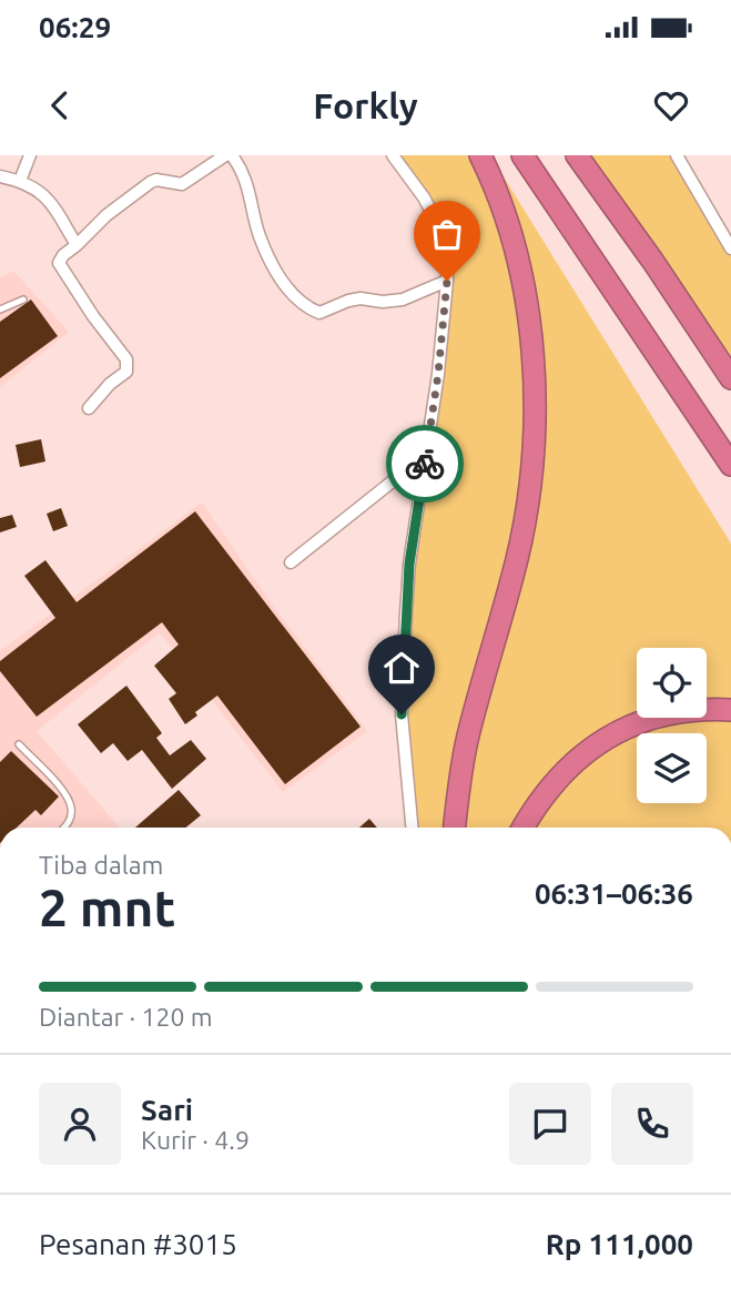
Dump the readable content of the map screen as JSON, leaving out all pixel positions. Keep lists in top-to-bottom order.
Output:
{
  "page": {
    "status": "06:29",
    "header": "Forkly",
    "heading": ["2 mnt", "Tiba dalam", "06:31–06:36"],
    "panel": [
      "Sari",
      "Kurir · 4.9",
      "Pesanan #3015",
      "Rp 111,000"
    ],
    "bar": "Diantar · 120 m"
  }
}
